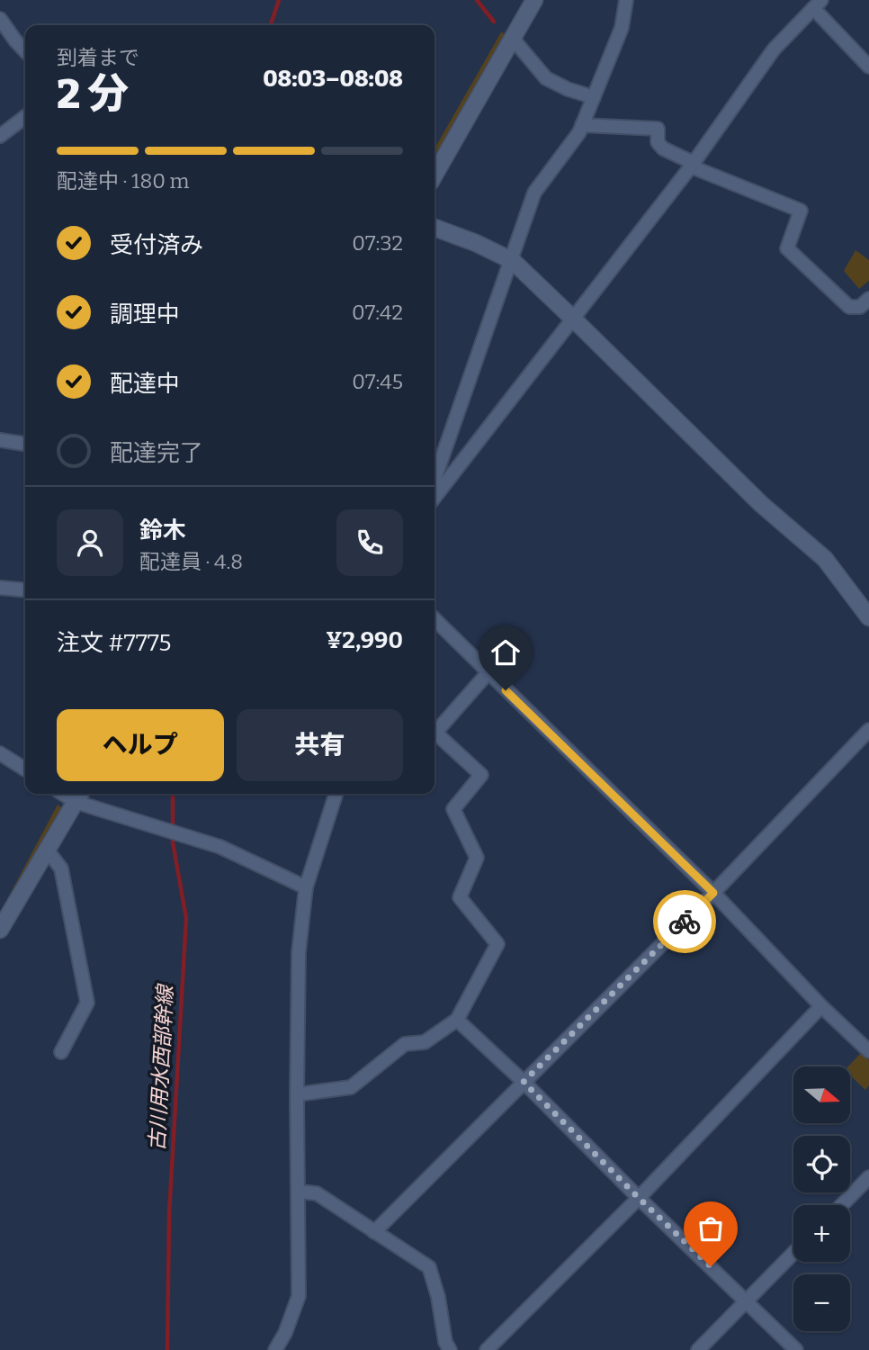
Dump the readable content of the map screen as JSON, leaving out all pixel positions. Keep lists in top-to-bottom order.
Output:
{
  "water": ["古川用水西部幹線"],
  "north": "right",
  "page": {
    "heading": ["2 分", "到着まで", "08:03–08:08"],
    "panel": [
      "鈴木",
      "配達員 · 4.8",
      "注文 #7775",
      "¥2,990"
    ],
    "bar": "配達中 · 180 m",
    "list": [
      ["受付済み", "07:32"],
      ["調理中", "07:42"],
      ["配達中", "07:45"],
      "配達完了"
    ],
    "buttons": ["ヘルプ", "共有"],
    "map_buttons": ["+", "−"]
  }
}
